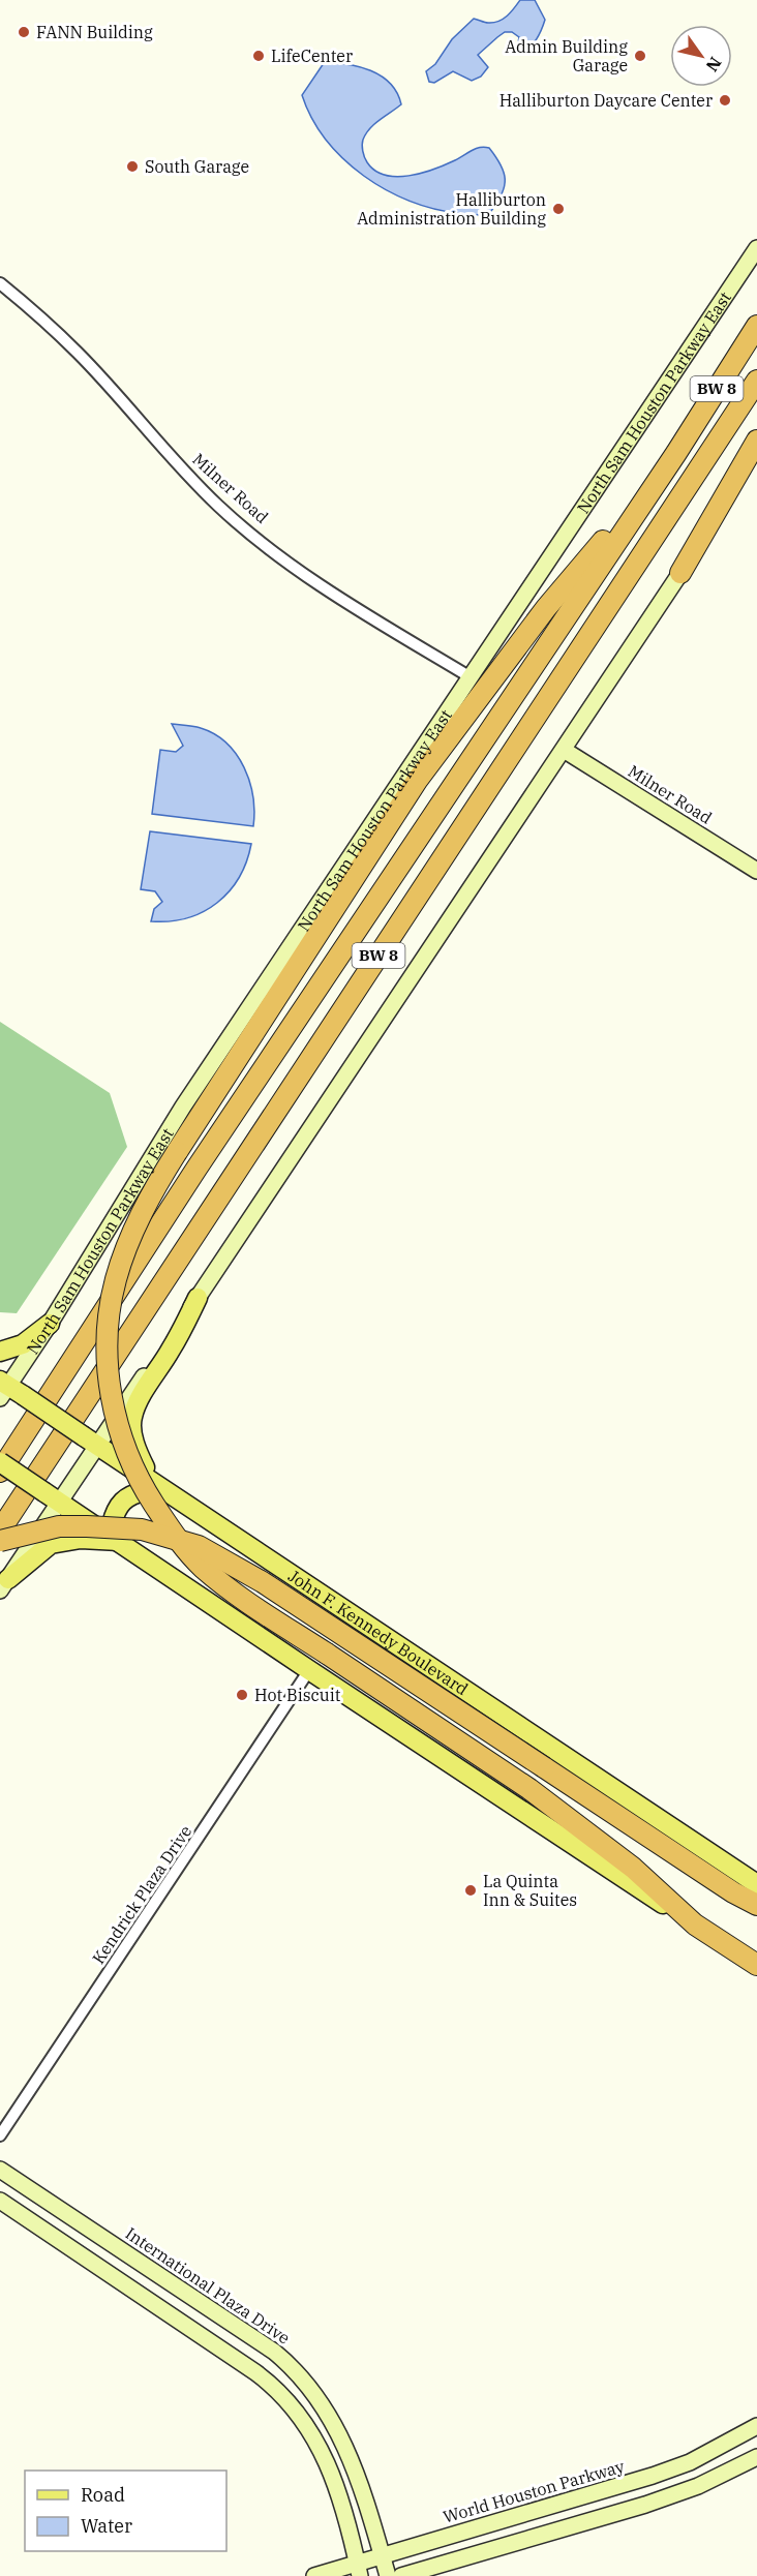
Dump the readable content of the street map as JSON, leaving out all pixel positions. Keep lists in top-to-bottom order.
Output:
{
  "streets": {
    "highway": ["BW 8"],
    "main road": [
      "North Sam Houston Parkway East",
      "Milner Road",
      "John F. Kennedy Boulevard",
      "International Plaza Drive",
      "World Houston Parkway"
    ],
    "street": ["Kendrick Plaza Drive"]
  },
  "crossings": [
    ["North Sam Houston Parkway East", "Milner Road"],
    ["North Sam Houston Parkway East", "John F. Kennedy Boulevard"],
    ["International Plaza Drive", "World Houston Parkway"]
  ],
  "places": [
    "FANN Building",
    "LifeCenter",
    "Admin Building Garage",
    "Halliburton Daycare Center",
    "South Garage",
    "Halliburton Administration Building",
    "Hot Biscuit",
    "La Quinta Inn & Suites"
  ],
  "legend": ["Road", "Water"],
  "north": "bottom right"
}
